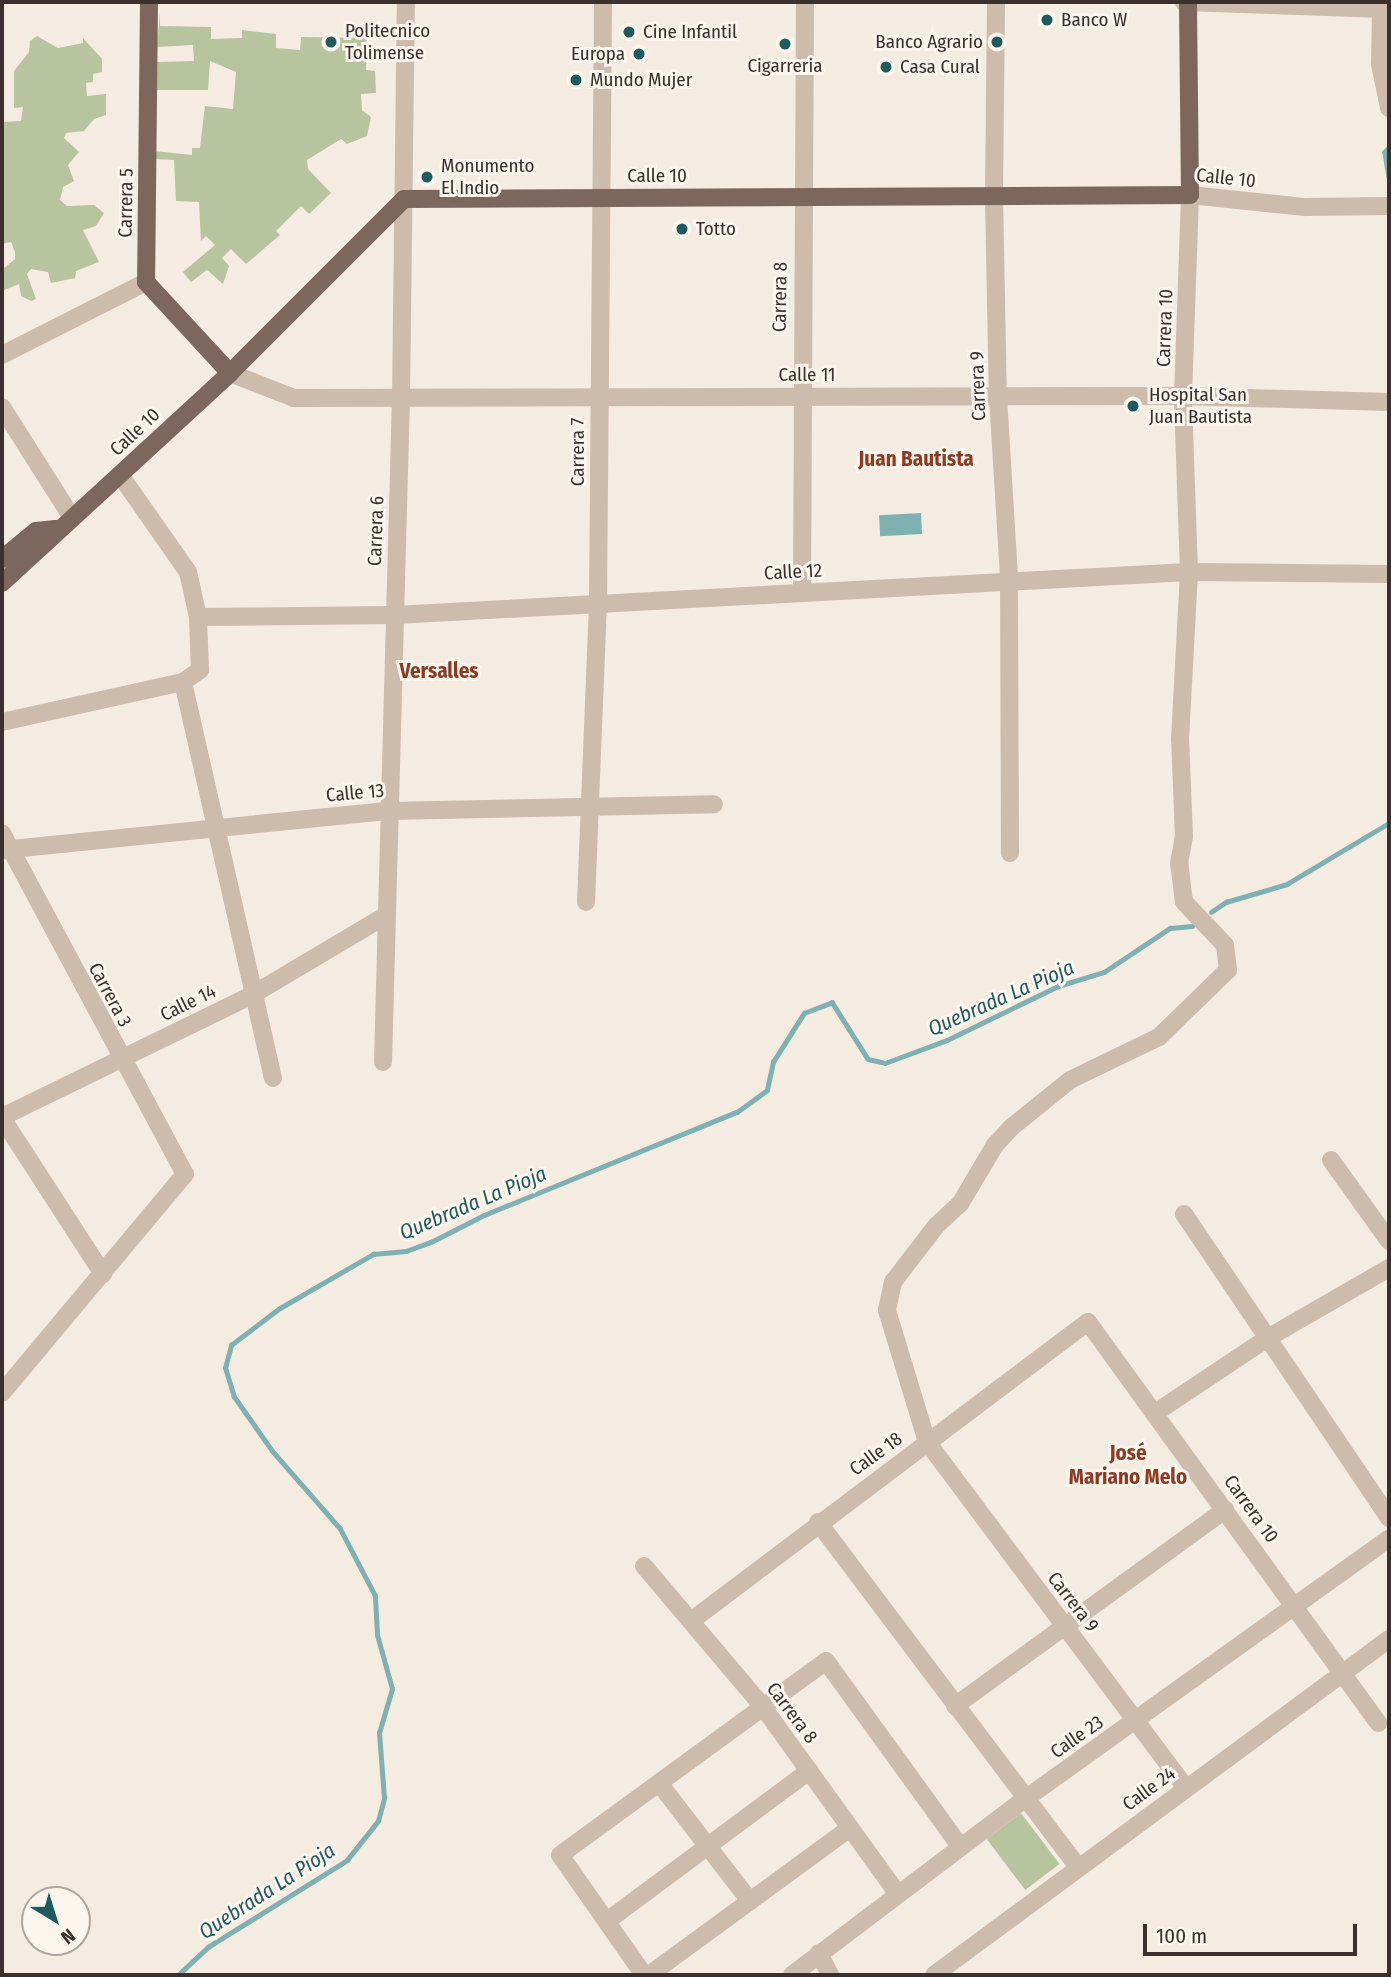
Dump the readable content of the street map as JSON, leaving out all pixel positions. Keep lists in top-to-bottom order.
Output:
{
  "streets": {
    "main road": ["Calle 10", "Carrera 5", "Carrera 10"],
    "street": [
      "Carrera 8",
      "Calle 11",
      "Carrera 9",
      "Carrera 7",
      "Carrera 6",
      "Calle 12",
      "Calle 13",
      "Carrera 3",
      "Calle 14",
      "Calle 18",
      "Calle 23",
      "Calle 24"
    ]
  },
  "crossings": [
    ["Calle 10", "Carrera 8"],
    ["Calle 10", "Carrera 10"],
    ["Calle 10", "Calle 11"],
    ["Calle 10", "Carrera 9"],
    ["Calle 10", "Carrera 7"],
    ["Calle 10", "Carrera 6"],
    ["Carrera 8", "Calle 11"],
    ["Carrera 8", "Calle 12"],
    ["Carrera 8", "Calle 18"],
    ["Carrera 8", "Calle 23"],
    ["Carrera 10", "Calle 11"],
    ["Carrera 10", "Carrera 9"],
    ["Carrera 10", "Calle 12"],
    ["Carrera 10", "Calle 18"],
    ["Carrera 10", "Calle 23"],
    ["Carrera 10", "Calle 24"],
    ["Calle 11", "Carrera 9"],
    ["Calle 11", "Carrera 7"],
    ["Calle 11", "Carrera 6"],
    ["Carrera 9", "Calle 12"],
    ["Carrera 9", "Calle 18"],
    ["Carrera 9", "Calle 23"],
    ["Carrera 9", "Calle 24"],
    ["Carrera 7", "Calle 12"],
    ["Carrera 7", "Calle 13"],
    ["Carrera 6", "Calle 12"],
    ["Carrera 6", "Calle 13"],
    ["Carrera 6", "Calle 14"],
    ["Calle 13", "Carrera 3"],
    ["Carrera 3", "Calle 14"]
  ],
  "districts": ["Juan Bautista", "Versalles", "José Mariano Melo"],
  "water": ["Quebrada La Pioja"],
  "places": [
    "Banco W",
    "Cine Infantil",
    "Politecnico Tolimense",
    "Banco Agrario",
    "Cigarreria",
    "Europa",
    "Casa Cural",
    "Mundo Mujer",
    "Monumento El Indio",
    "Totto",
    "Hospital San Juan Bautista"
  ],
  "scale_bar": "100 m",
  "north": "bottom right"
}
